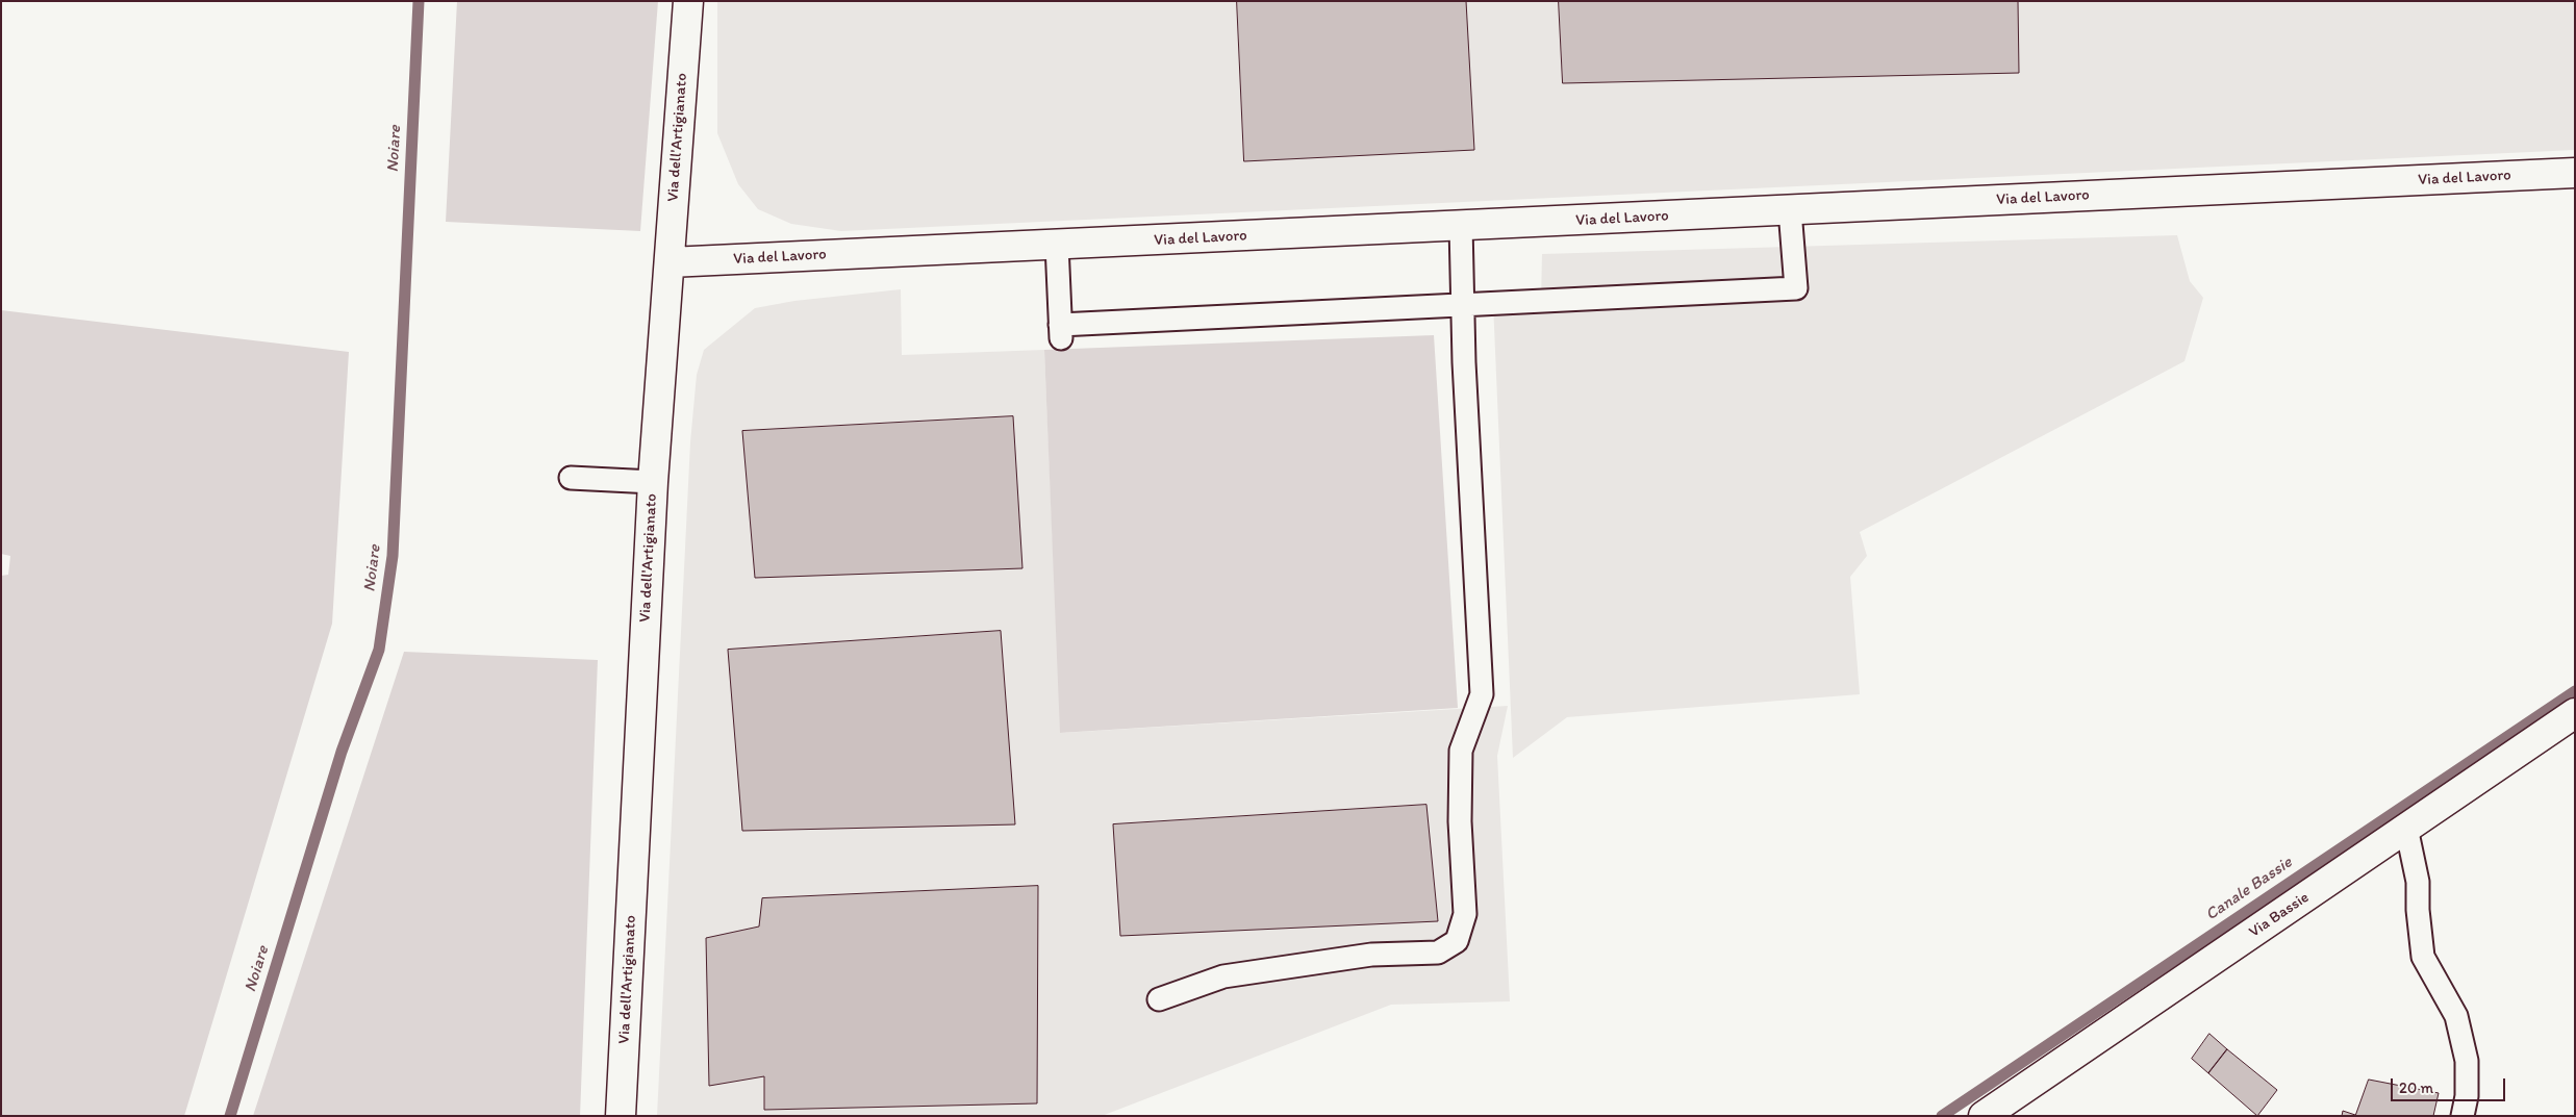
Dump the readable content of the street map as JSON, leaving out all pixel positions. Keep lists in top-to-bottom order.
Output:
{
  "streets": {
    "street": ["Via dell'Artigianato", "Via del Lavoro", "Via Bassie"]
  },
  "crossings": [
    ["Via dell'Artigianato", "Via del Lavoro"]
  ],
  "water": ["Noiare", "Canale Bassie"],
  "scale_bar": "20 m"
}
